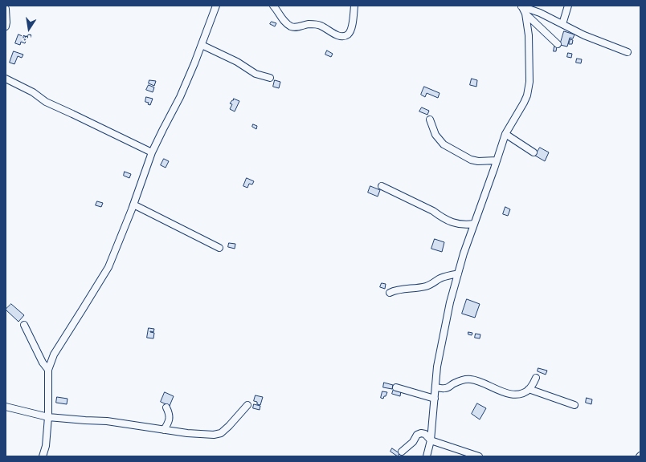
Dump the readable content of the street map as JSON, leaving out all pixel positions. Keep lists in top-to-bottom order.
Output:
{
  "north": "bottom"
}
